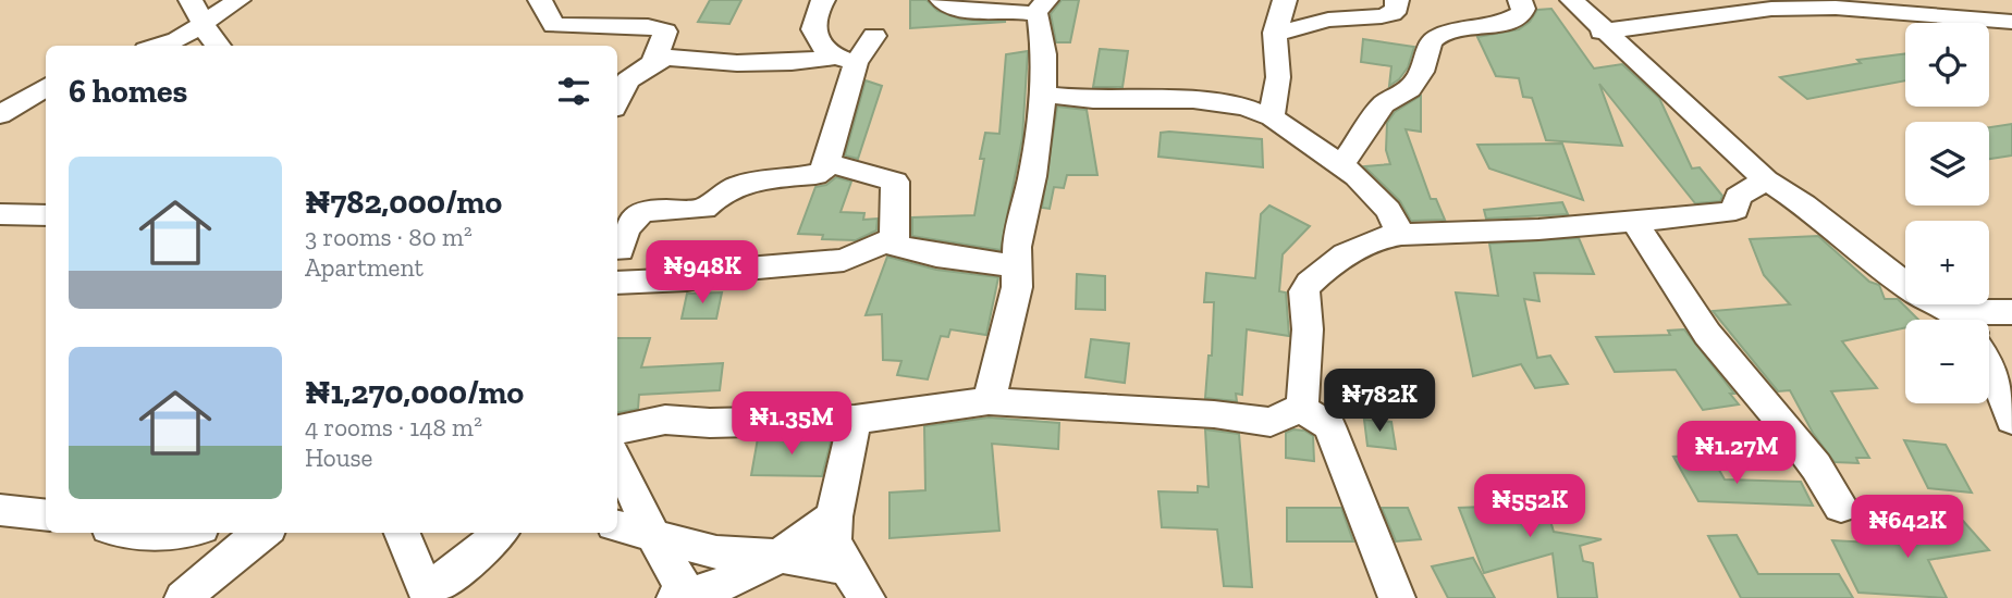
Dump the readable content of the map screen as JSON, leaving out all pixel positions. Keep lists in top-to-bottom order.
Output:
{
  "page": {
    "map_buttons": ["+", "−"],
    "heading": "6 homes",
    "list": [
      {
        "name": "₦782,000/mo",
        "note": "3 rooms · 80 m² · Apartment"
      },
      {
        "name": "₦1,270,000/mo",
        "note": "4 rooms · 148 m² · House"
      }
    ],
    "price": [
      "₦948K",
      "₦782K",
      "₦1.35M",
      "₦1.27M",
      "₦552K",
      "₦642K"
    ]
  }
}
